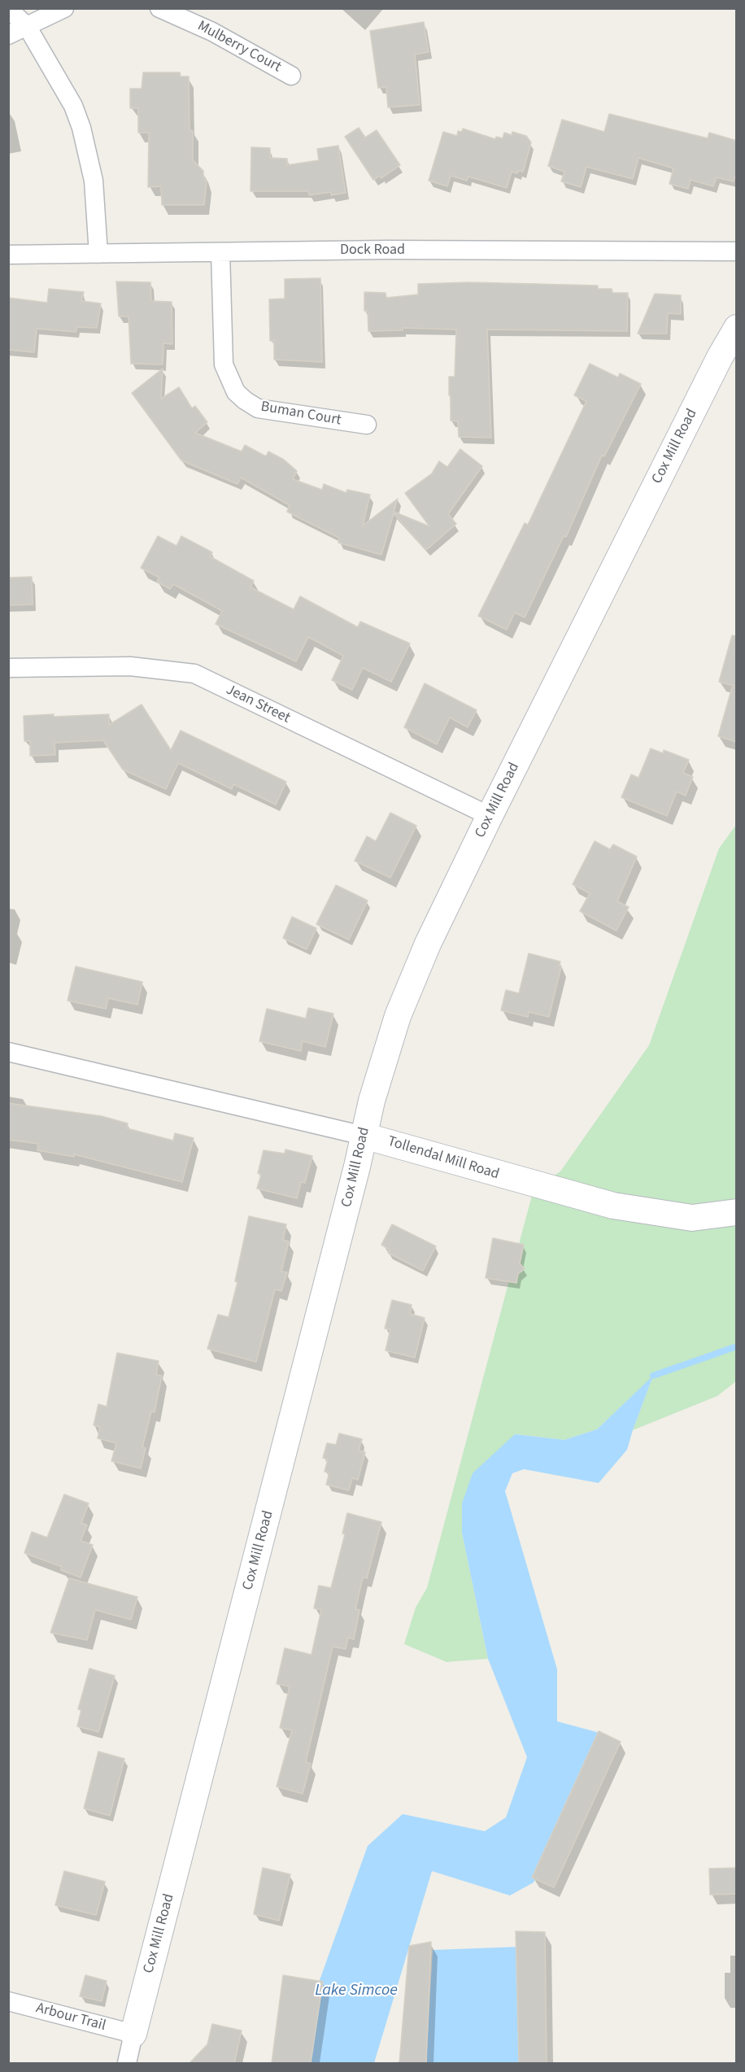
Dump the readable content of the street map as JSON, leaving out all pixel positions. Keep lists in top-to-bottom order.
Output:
{
  "streets": {
    "street": [
      "Mulberry Court",
      "Dock Road",
      "Buman Court",
      "Cox Mill Road",
      "Jean Street",
      "Tollendal Mill Road",
      "Arbour Trail"
    ]
  },
  "crossings": [
    ["Dock Road", "Buman Court"],
    ["Cox Mill Road", "Jean Street"],
    ["Cox Mill Road", "Tollendal Mill Road"],
    ["Cox Mill Road", "Arbour Trail"]
  ],
  "water": ["Lake Simcoe"]
}
